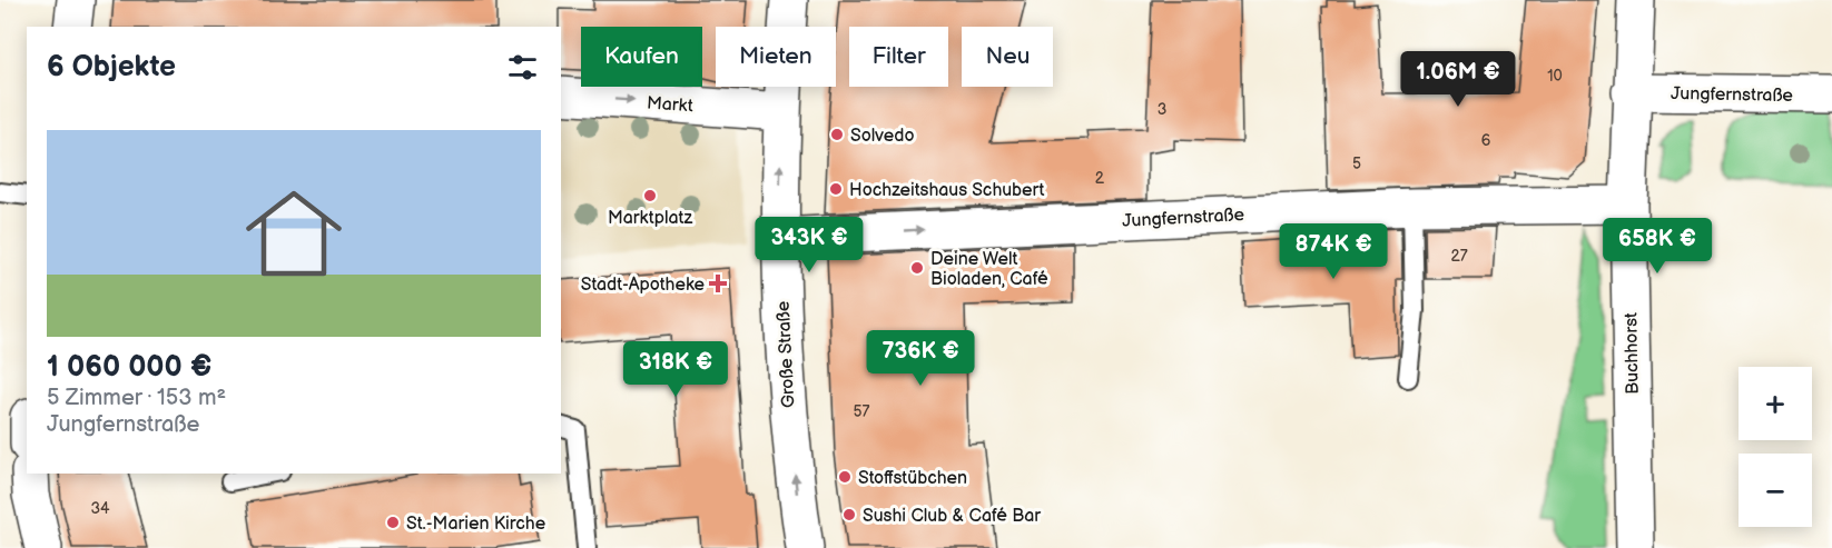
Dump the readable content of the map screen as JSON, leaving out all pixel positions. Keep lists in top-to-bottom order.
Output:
{
  "streets": {
    "street": [
      "Jungfernstraße",
      "Markt",
      "Buchhorst",
      "Große Straße"
    ]
  },
  "crossings": [
    ["Jungfernstraße", "Buchhorst"],
    ["Jungfernstraße", "Große Straße"],
    ["Markt", "Große Straße"]
  ],
  "one_way": ["Jungfernstraße", "Markt", "Große Straße"],
  "places": {
    "other": [
      "Solvedo",
      "Hochzeitshaus Schubert",
      "Marktplatz",
      "Deine Welt Bioladen, Café",
      "Stoffstübchen",
      "Sushi Club & Café Bar",
      "St.-Marien Kirche"
    ],
    "health": ["Stadt-Apotheke"]
  },
  "house_numbers": [
    "10",
    "3",
    "6",
    "5",
    "2",
    "27",
    "57",
    "34"
  ],
  "page": {
    "chip": [
      "Kaufen",
      "Mieten",
      "Filter",
      "Neu"
    ],
    "heading": "6 Objekte",
    "price": [
      "1.06M €",
      "343K €",
      "658K €",
      "874K €",
      "736K €",
      "318K €"
    ],
    "list": [
      {
        "name": "1 060 000 €",
        "note": "5 Zimmer · 153 m² · Jungfernstraße"
      }
    ],
    "map_buttons": ["+", "−"]
  }
}
